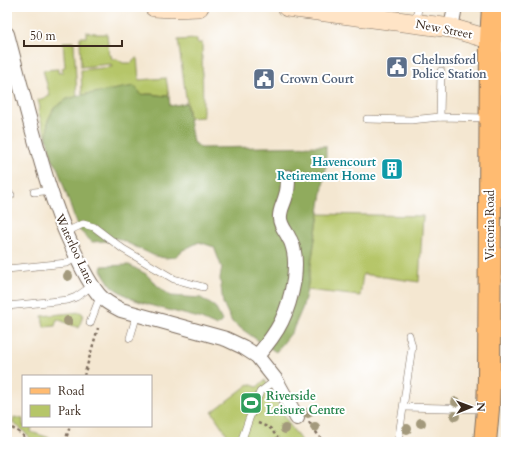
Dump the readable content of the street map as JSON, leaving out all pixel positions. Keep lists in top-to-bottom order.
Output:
{
  "streets": {
    "main road": ["Victoria Road"],
    "street": ["New Street", "Waterloo Lane"]
  },
  "crossings": [
    ["New Street", "Victoria Road"]
  ],
  "places": {
    "public building": ["Chelmsford Police Station", "Crown Court"],
    "building": ["Havencourt Retirement Home"],
    "sports": ["Riverside Leisure Centre"]
  },
  "legend": ["Road", "Park"],
  "scale_bar": "50 m",
  "north": "right"
}
